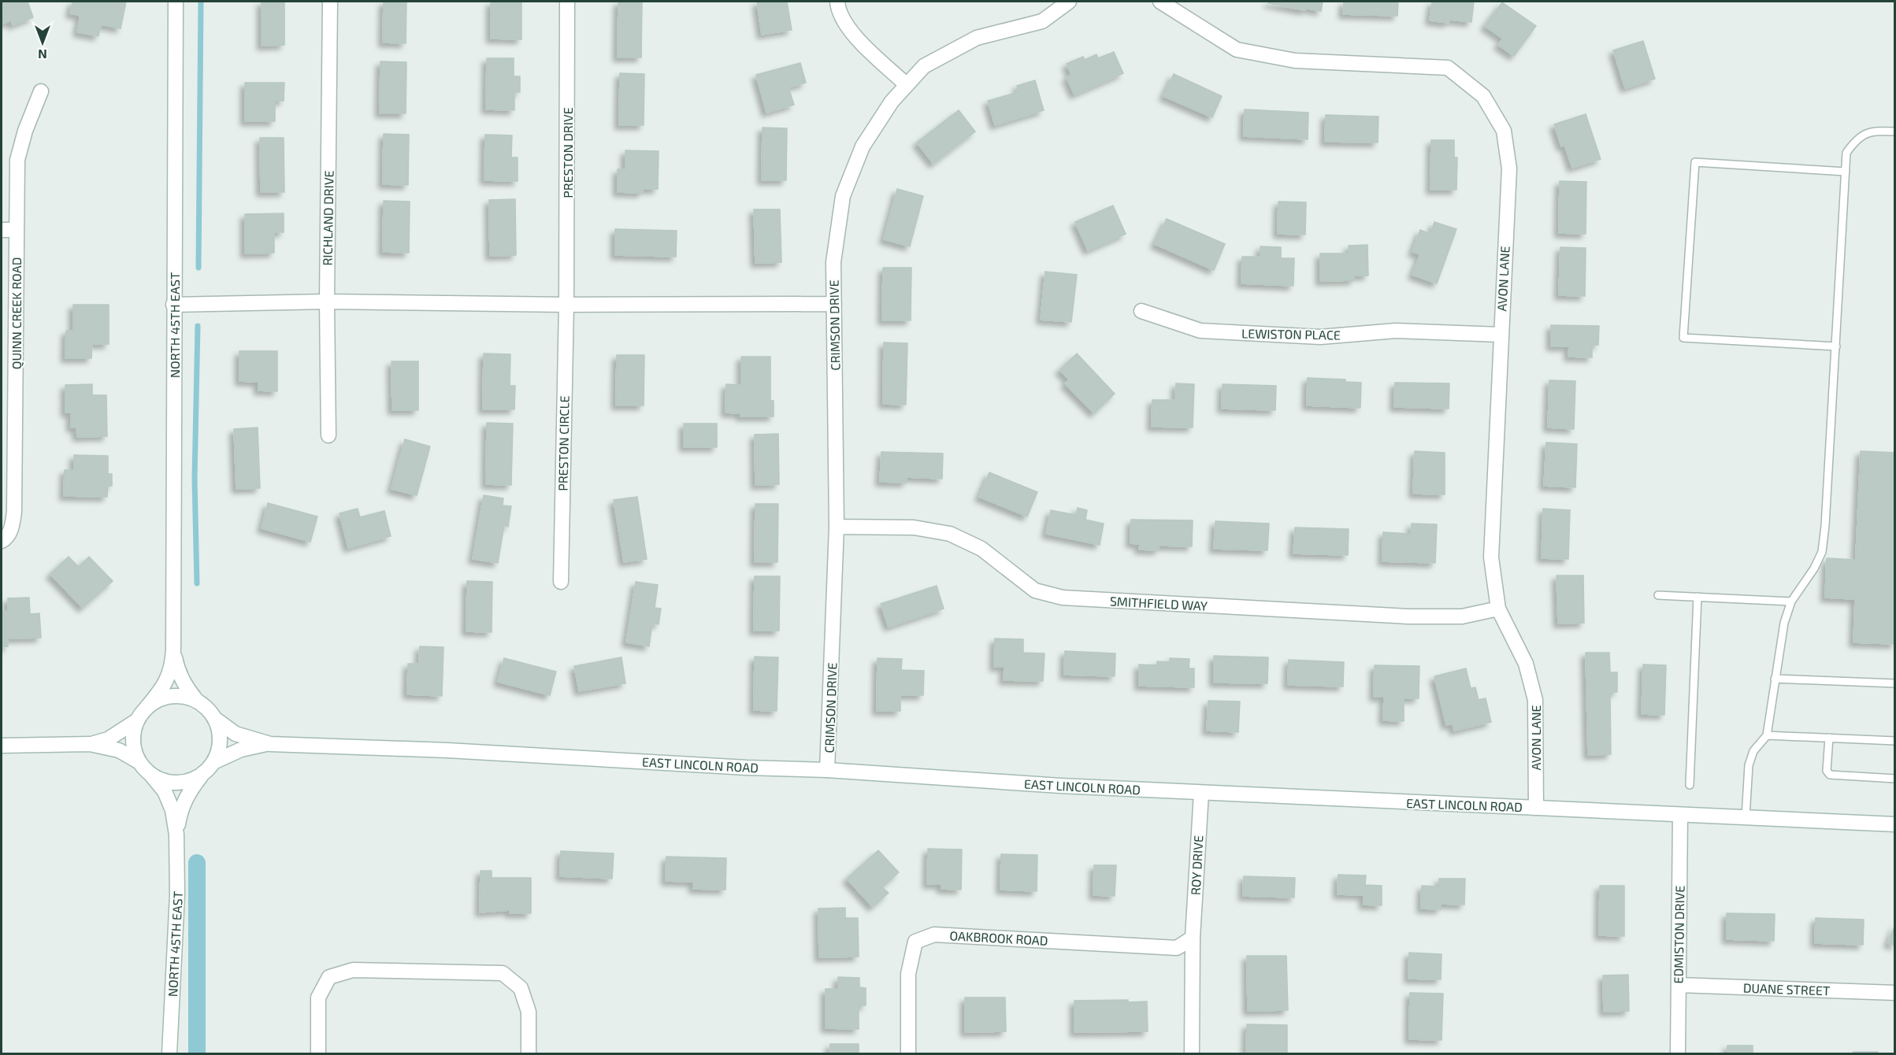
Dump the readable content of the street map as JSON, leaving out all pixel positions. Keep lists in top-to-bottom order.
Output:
{
  "streets": {
    "street": [
      "PRESTON DRIVE",
      "RICHLAND DRIVE",
      "AVON LANE",
      "QUINN CREEK ROAD",
      "NORTH 45TH EAST",
      "CRIMSON DRIVE",
      "LEWISTON PLACE",
      "PRESTON CIRCLE",
      "SMITHFIELD WAY",
      "EAST LINCOLN ROAD",
      "ROY DRIVE",
      "EDMISTON DRIVE",
      "OAKBROOK ROAD",
      "DUANE STREET"
    ]
  },
  "crossings": [
    ["PRESTON DRIVE", "PRESTON CIRCLE"],
    ["AVON LANE", "LEWISTON PLACE"],
    ["AVON LANE", "SMITHFIELD WAY"],
    ["AVON LANE", "EAST LINCOLN ROAD"],
    ["NORTH 45TH EAST", "EAST LINCOLN ROAD"],
    ["CRIMSON DRIVE", "SMITHFIELD WAY"],
    ["CRIMSON DRIVE", "EAST LINCOLN ROAD"],
    ["EAST LINCOLN ROAD", "ROY DRIVE"],
    ["EAST LINCOLN ROAD", "EDMISTON DRIVE"],
    ["ROY DRIVE", "OAKBROOK ROAD"],
    ["EDMISTON DRIVE", "DUANE STREET"]
  ],
  "north": "bottom"
}
